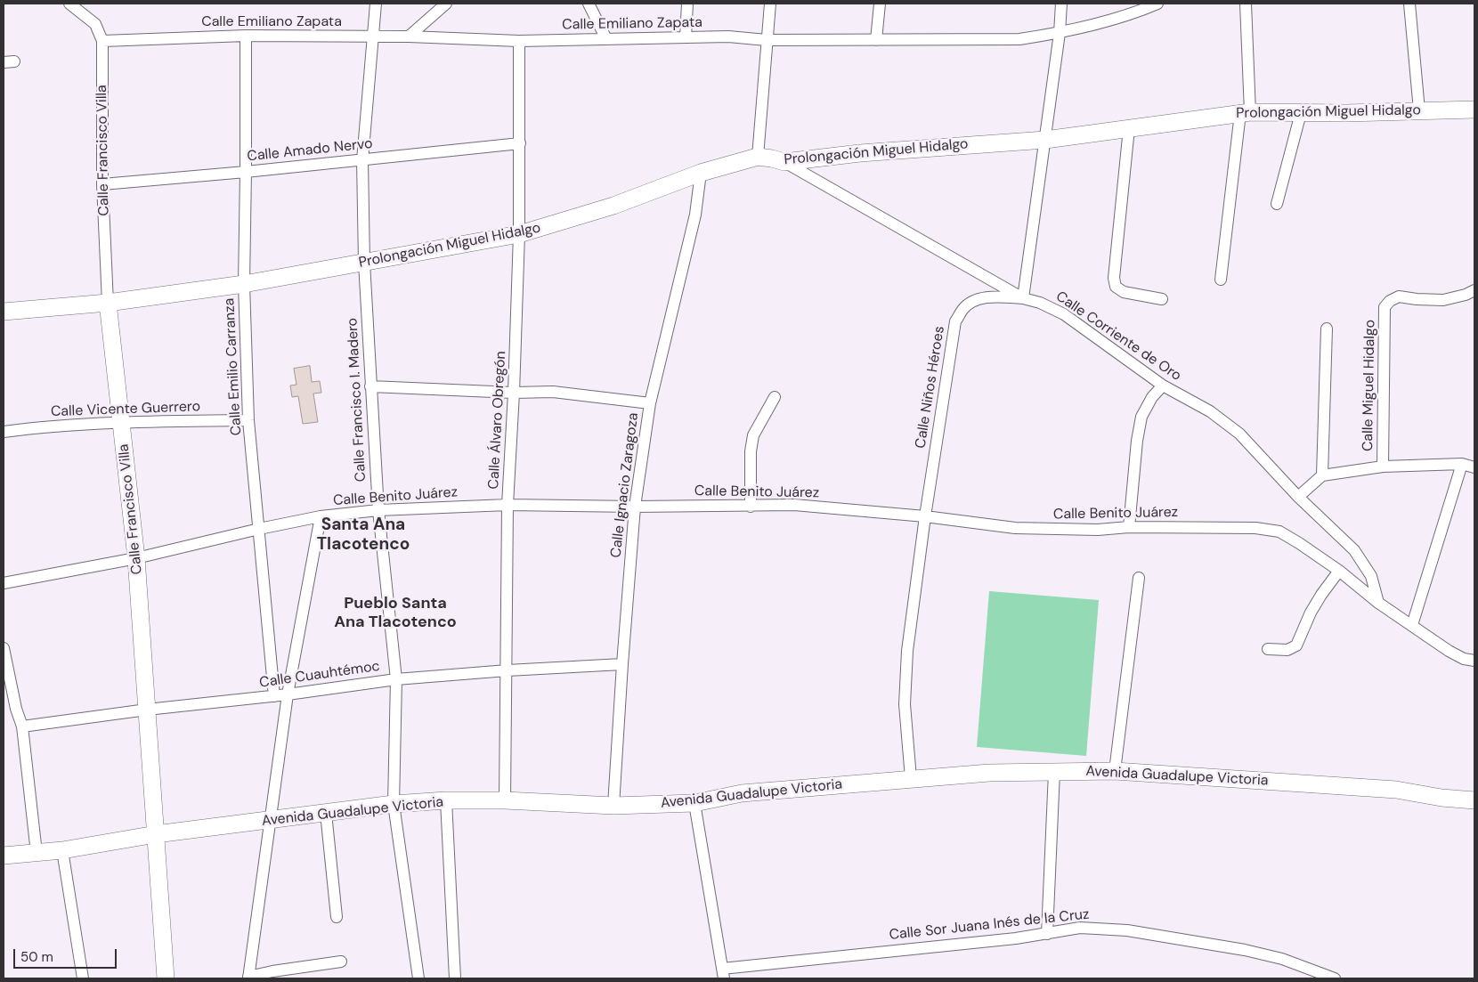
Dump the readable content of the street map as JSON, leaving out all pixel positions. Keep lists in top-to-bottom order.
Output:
{
  "streets": {
    "street": [
      "Calle Emiliano Zapata",
      "Prolongación Miguel Hidalgo",
      "Calle Francisco Villa",
      "Calle Amado Nervo",
      "Calle Corriente de Oro",
      "Calle Emilio Carranza",
      "Calle Miguel Hidalgo",
      "Calle Niños Héroes",
      "Calle Francisco I. Madero",
      "Calle Vicente Guerrero",
      "Calle Álvaro Obregón",
      "Calle Ignacio Zaragoza",
      "Calle Benito Juárez",
      "Calle Cuauhtémoc",
      "Avenida Guadalupe Victoria",
      "Calle Sor Juana Inés de la Cruz"
    ]
  },
  "crossings": [
    ["Calle Emiliano Zapata", "Calle Francisco Villa"],
    ["Calle Emiliano Zapata", "Calle Emilio Carranza"],
    ["Calle Emiliano Zapata", "Calle Francisco I. Madero"],
    ["Calle Emiliano Zapata", "Calle Álvaro Obregón"],
    ["Prolongación Miguel Hidalgo", "Calle Francisco Villa"],
    ["Prolongación Miguel Hidalgo", "Calle Corriente de Oro"],
    ["Prolongación Miguel Hidalgo", "Calle Emilio Carranza"],
    ["Prolongación Miguel Hidalgo", "Calle Francisco I. Madero"],
    ["Prolongación Miguel Hidalgo", "Calle Álvaro Obregón"],
    ["Prolongación Miguel Hidalgo", "Calle Ignacio Zaragoza"],
    ["Calle Francisco Villa", "Calle Amado Nervo"],
    ["Calle Francisco Villa", "Calle Vicente Guerrero"],
    ["Calle Francisco Villa", "Calle Benito Juárez"],
    ["Calle Francisco Villa", "Calle Cuauhtémoc"],
    ["Calle Francisco Villa", "Avenida Guadalupe Victoria"],
    ["Calle Amado Nervo", "Calle Emilio Carranza"],
    ["Calle Amado Nervo", "Calle Francisco I. Madero"],
    ["Calle Amado Nervo", "Calle Álvaro Obregón"],
    ["Calle Corriente de Oro", "Calle Niños Héroes"],
    ["Calle Corriente de Oro", "Calle Benito Juárez"],
    ["Calle Emilio Carranza", "Calle Vicente Guerrero"],
    ["Calle Emilio Carranza", "Calle Benito Juárez"],
    ["Calle Emilio Carranza", "Calle Cuauhtémoc"],
    ["Calle Niños Héroes", "Calle Benito Juárez"],
    ["Calle Niños Héroes", "Avenida Guadalupe Victoria"],
    ["Calle Francisco I. Madero", "Calle Benito Juárez"],
    ["Calle Francisco I. Madero", "Calle Cuauhtémoc"],
    ["Calle Francisco I. Madero", "Avenida Guadalupe Victoria"],
    ["Calle Álvaro Obregón", "Calle Benito Juárez"],
    ["Calle Álvaro Obregón", "Calle Cuauhtémoc"],
    ["Calle Álvaro Obregón", "Avenida Guadalupe Victoria"],
    ["Calle Ignacio Zaragoza", "Calle Benito Juárez"],
    ["Calle Ignacio Zaragoza", "Calle Cuauhtémoc"],
    ["Calle Ignacio Zaragoza", "Avenida Guadalupe Victoria"]
  ],
  "districts": ["Santa Ana Tlacotenco", "Pueblo Santa Ana Tlacotenco"],
  "scale_bar": "50 m"
}
